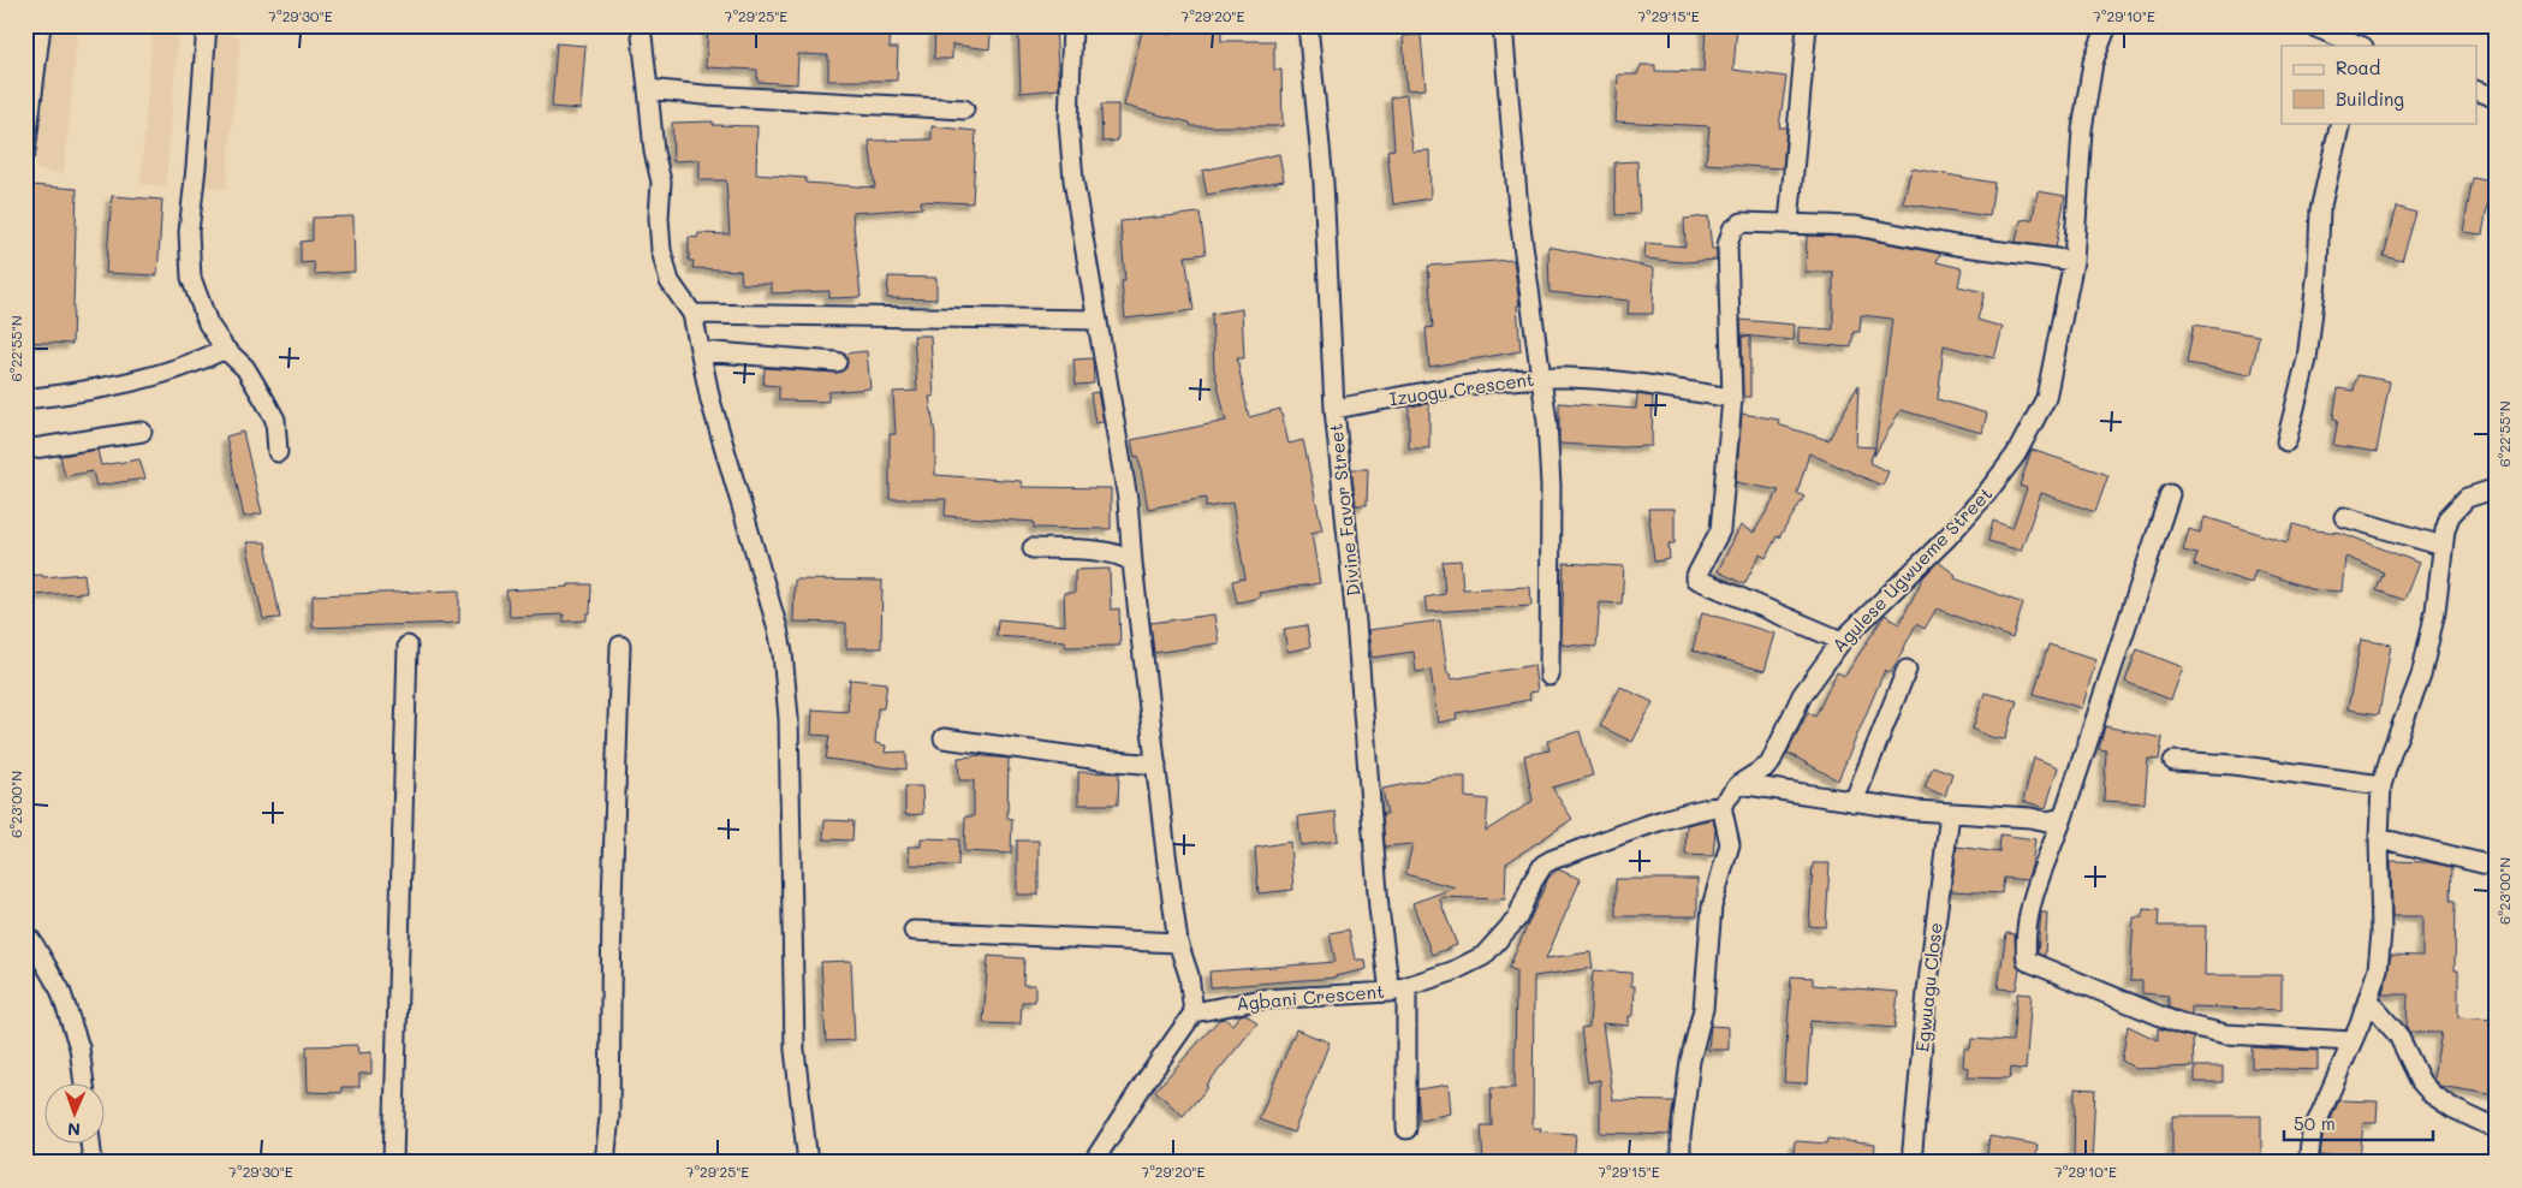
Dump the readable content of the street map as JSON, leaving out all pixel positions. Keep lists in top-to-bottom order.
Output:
{
  "streets": {
    "street": [
      "Izuogu Crescent",
      "Divine Favor Street",
      "Agulese Ugwueme Street",
      "Egwuagu Close",
      "Agbani Crescent"
    ]
  },
  "crossings": [
    ["Izuogu Crescent", "Divine Favor Street"],
    ["Divine Favor Street", "Agbani Crescent"],
    ["Agulese Ugwueme Street", "Agbani Crescent"]
  ],
  "legend": ["Road", "Building"],
  "scale_bar": "50 m",
  "north": "bottom",
  "coordinates": [
    "7°29'30\"E",
    "7°29'25\"E",
    "7°29'20\"E",
    "7°29'15\"E",
    "7°29'10\"E",
    "6°22'55\"N",
    "6°23'00\"N"
  ]
}
